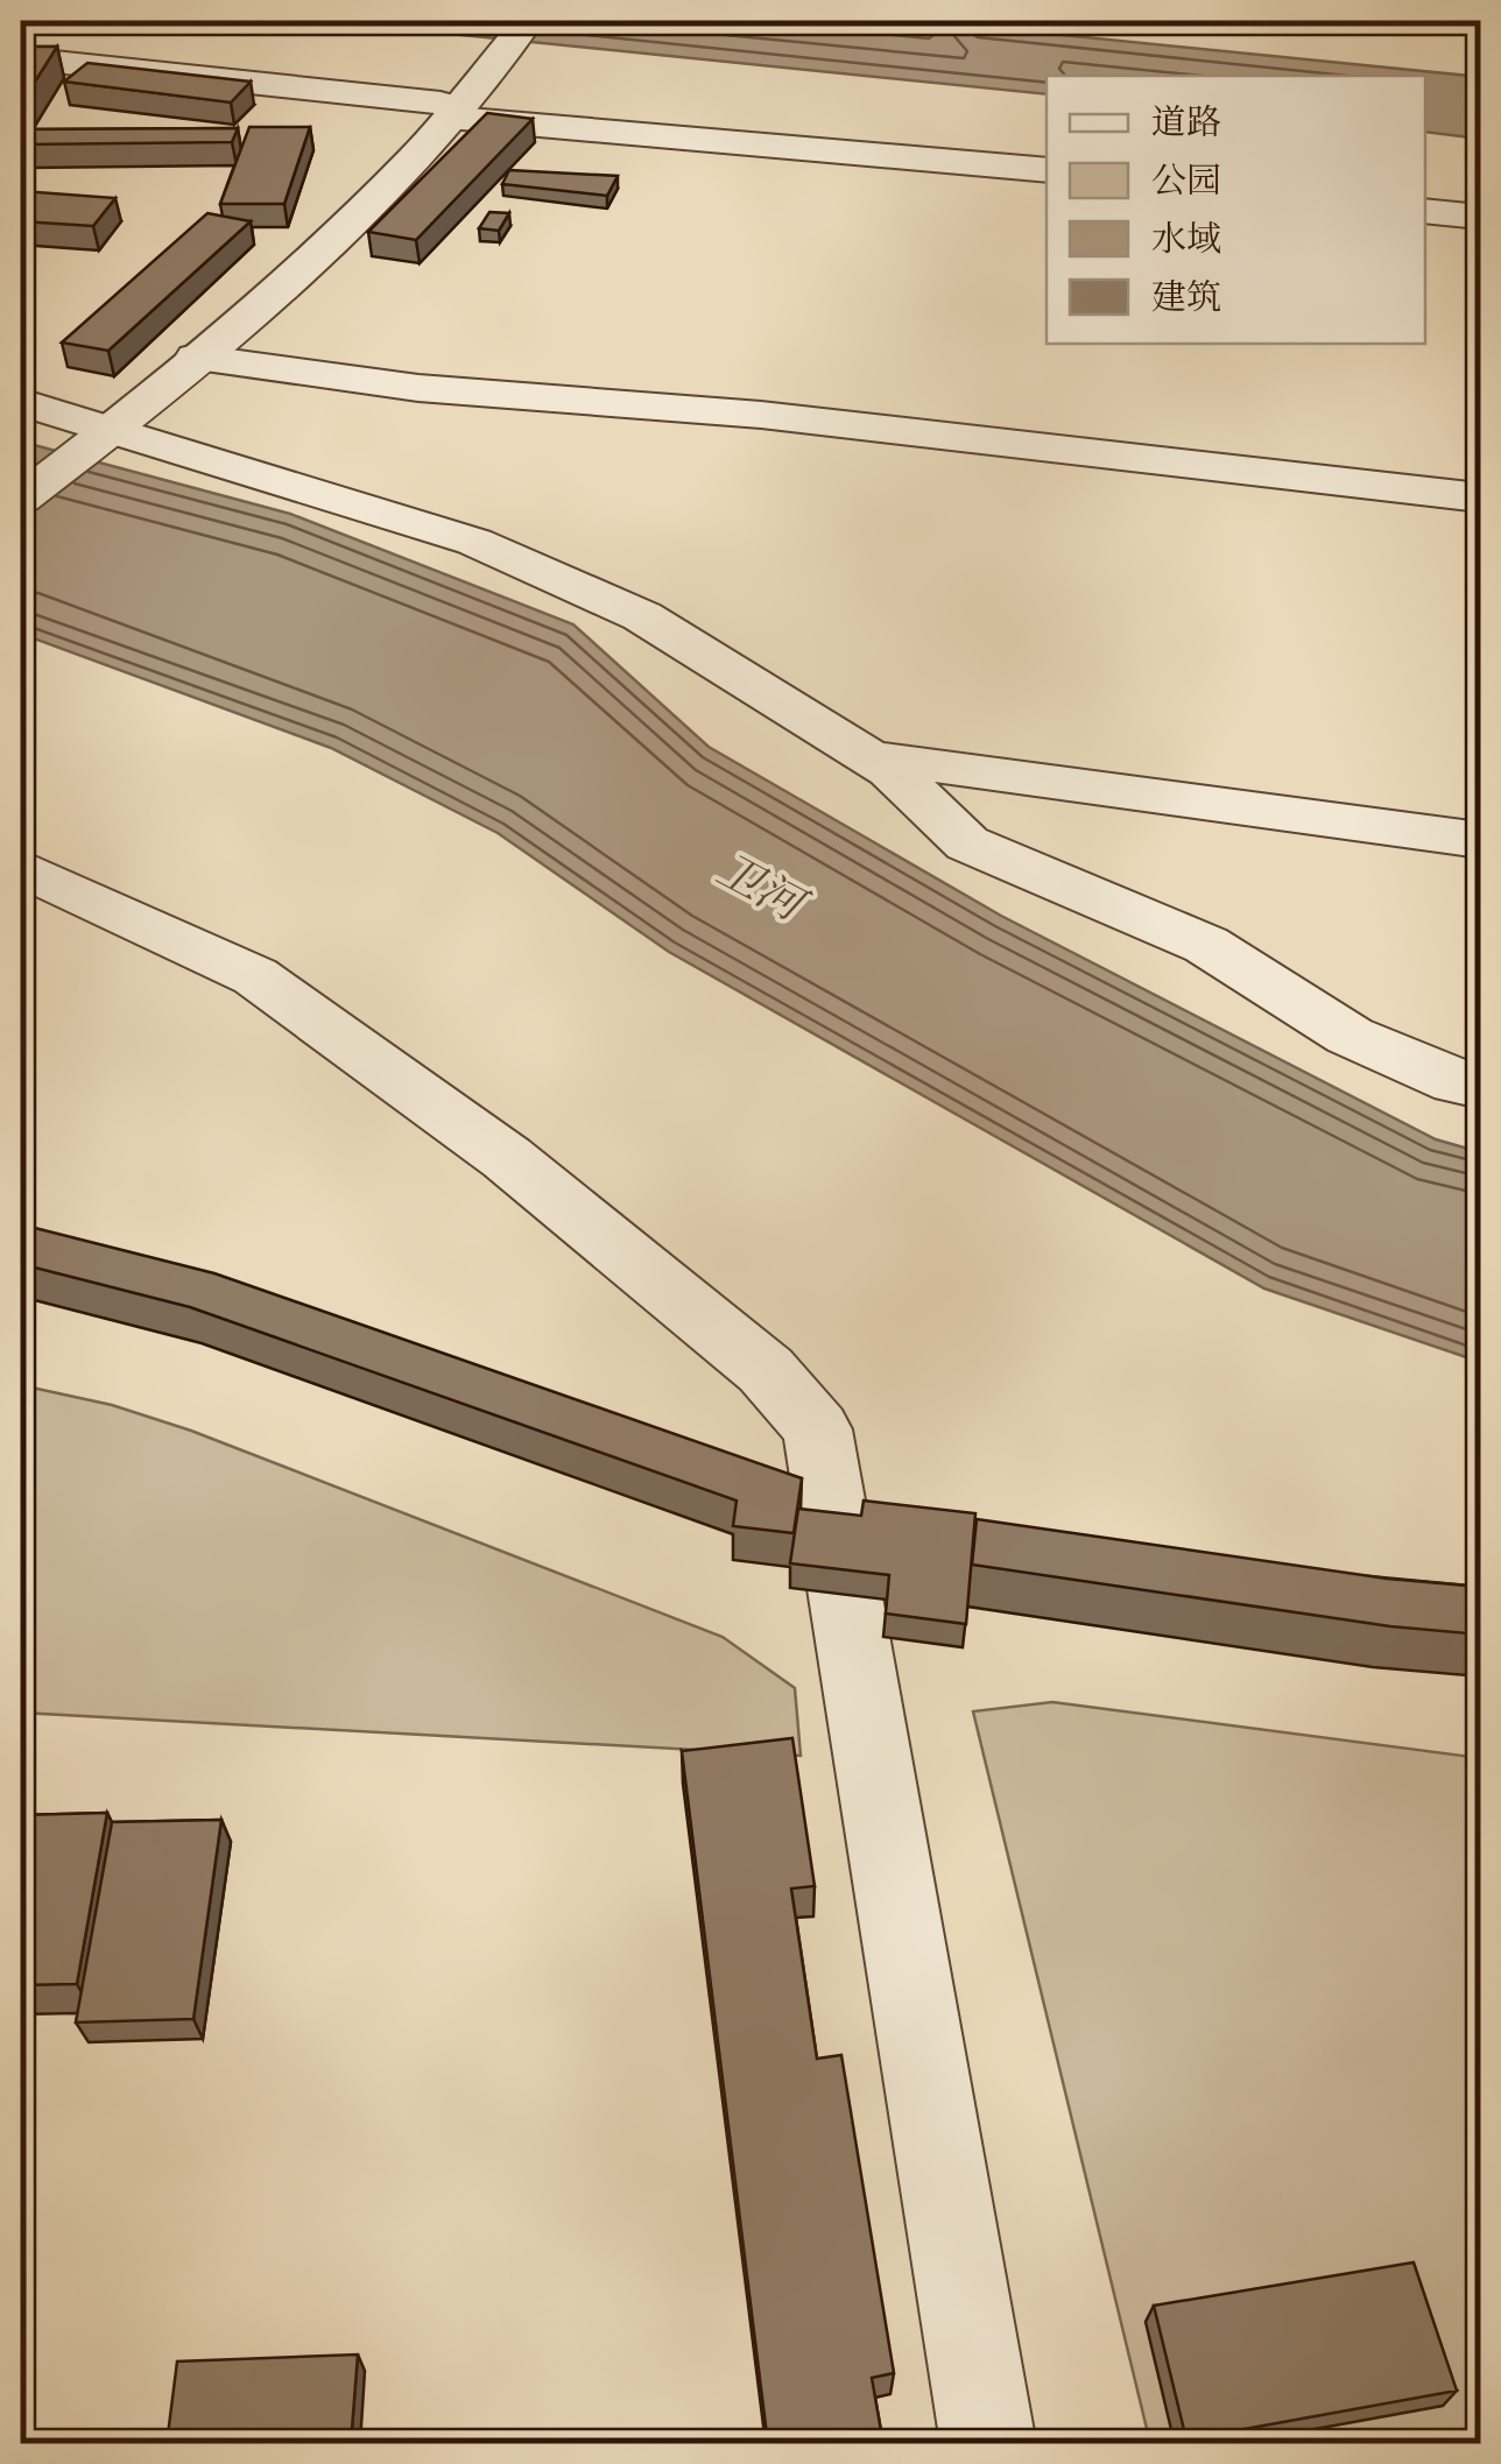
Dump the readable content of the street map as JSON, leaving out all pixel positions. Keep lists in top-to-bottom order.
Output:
{
  "water": ["卫河"],
  "legend": [
    "道路",
    "公园",
    "水域",
    "建筑"
  ]
}
